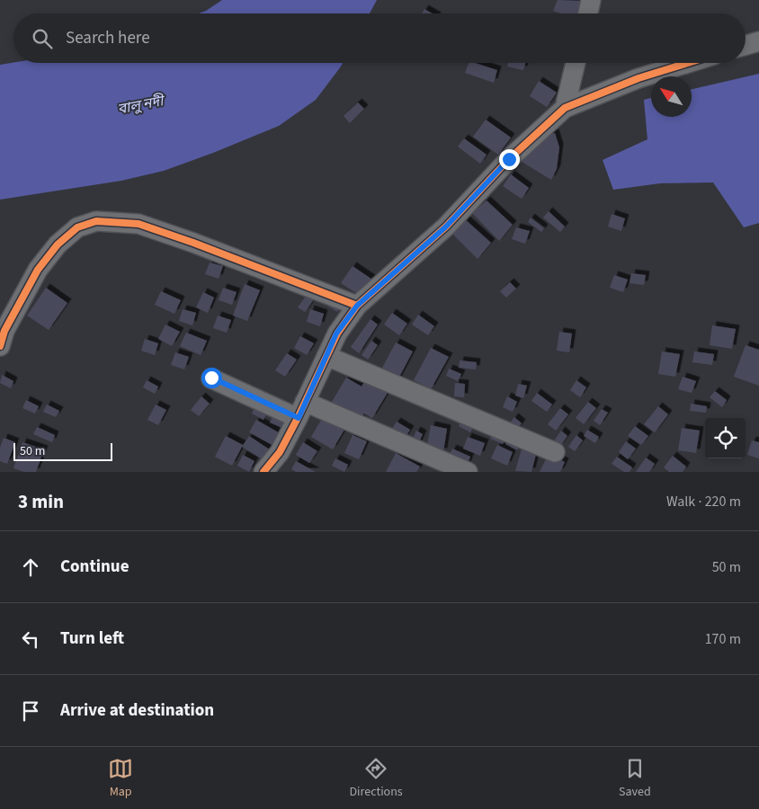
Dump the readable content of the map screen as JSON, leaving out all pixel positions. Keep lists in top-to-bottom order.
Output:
{
  "water": ["বালু নদী"],
  "scale_bar": "50 m",
  "north": "top left",
  "page": {
    "search": "Search here",
    "scale": "50 m",
    "heading": ["3 min", "Walk · 220 m"],
    "list": [
      ["Continue", "50 m"],
      ["Turn left", "170 m"],
      "Arrive at destination"
    ],
    "nav": ["Map", "Directions", "Saved"]
  }
}
